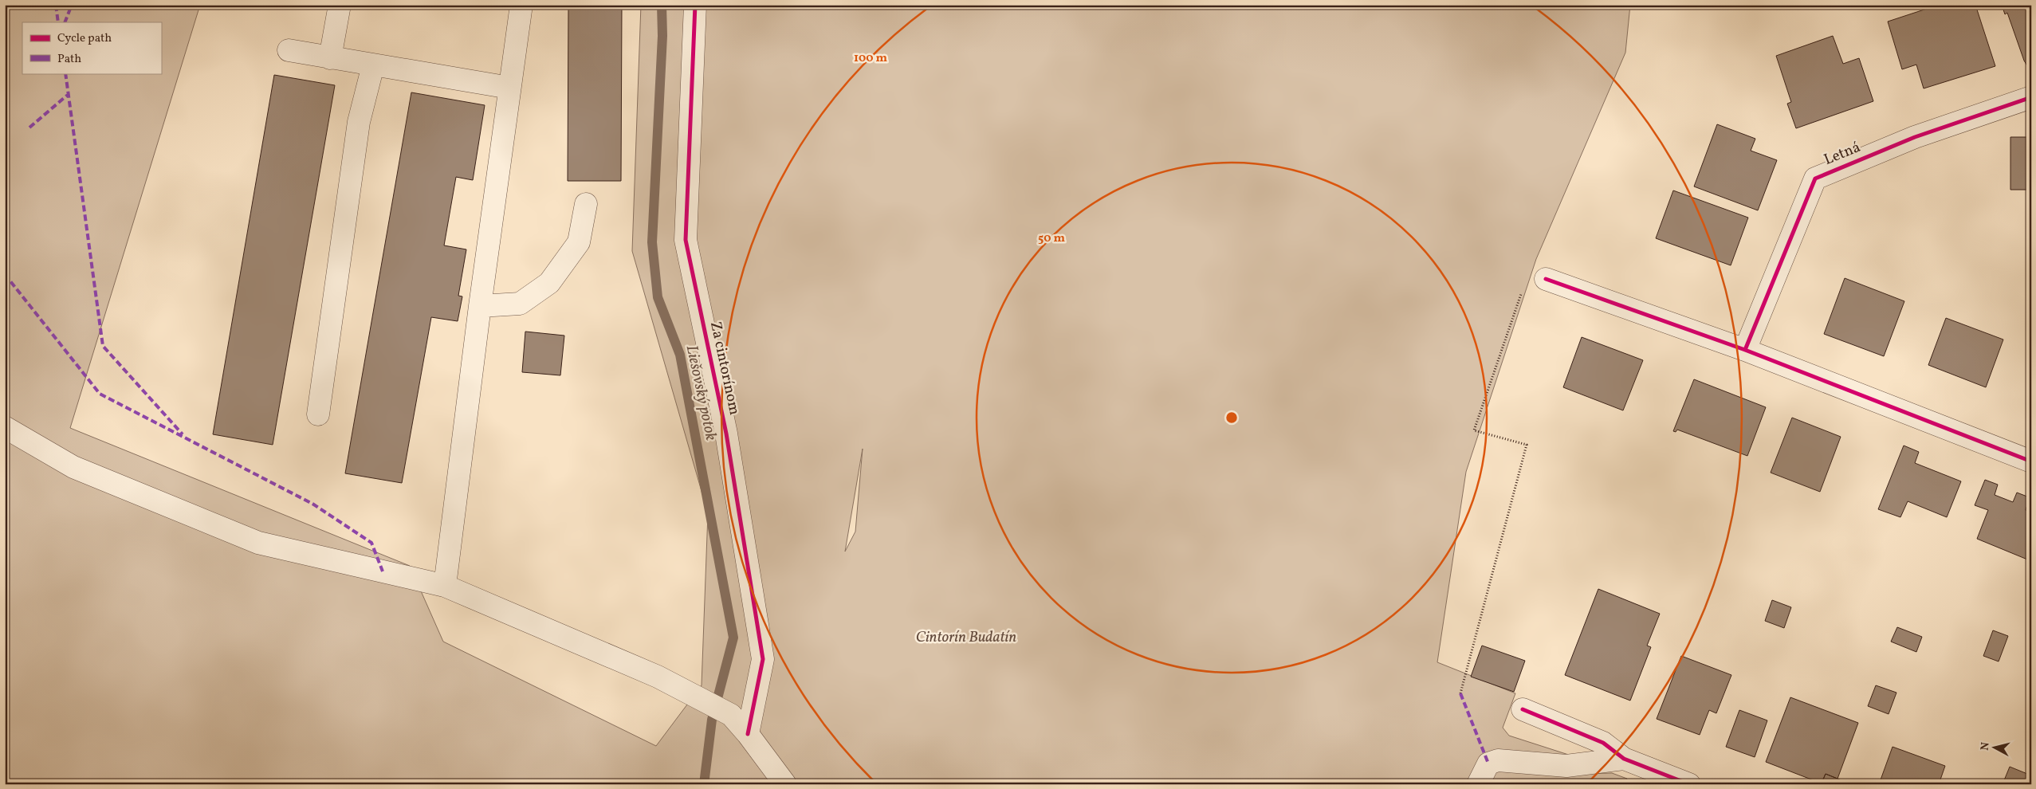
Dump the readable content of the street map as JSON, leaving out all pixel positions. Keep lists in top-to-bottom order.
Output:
{
  "streets": {
    "street": ["Letná", "Za cintorínom"]
  },
  "water": ["Liešovský potok"],
  "parks": ["Cintorín Budatín"],
  "legend": ["Cycle path", "Path"],
  "north": "left",
  "rings": ["100 m", "50 m"]
}
